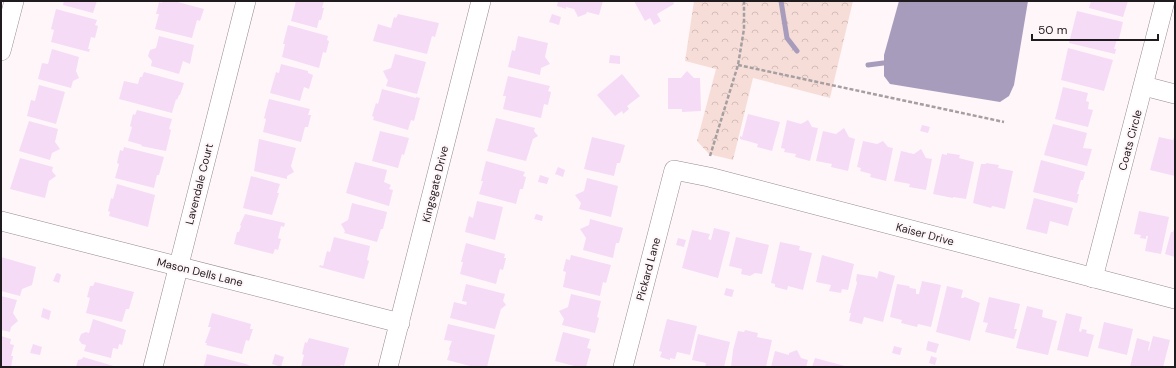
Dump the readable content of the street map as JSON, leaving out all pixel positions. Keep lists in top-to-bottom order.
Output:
{
  "streets": {
    "street": [
      "Coats Circle",
      "Lavendale Court",
      "Kingsgate Drive",
      "Kaiser Drive",
      "Pickard Lane",
      "Mason Dells Lane"
    ]
  },
  "crossings": [
    ["Coats Circle", "Kaiser Drive"],
    ["Lavendale Court", "Mason Dells Lane"],
    ["Kingsgate Drive", "Mason Dells Lane"],
    ["Kaiser Drive", "Pickard Lane"]
  ],
  "scale_bar": "50 m"
}
